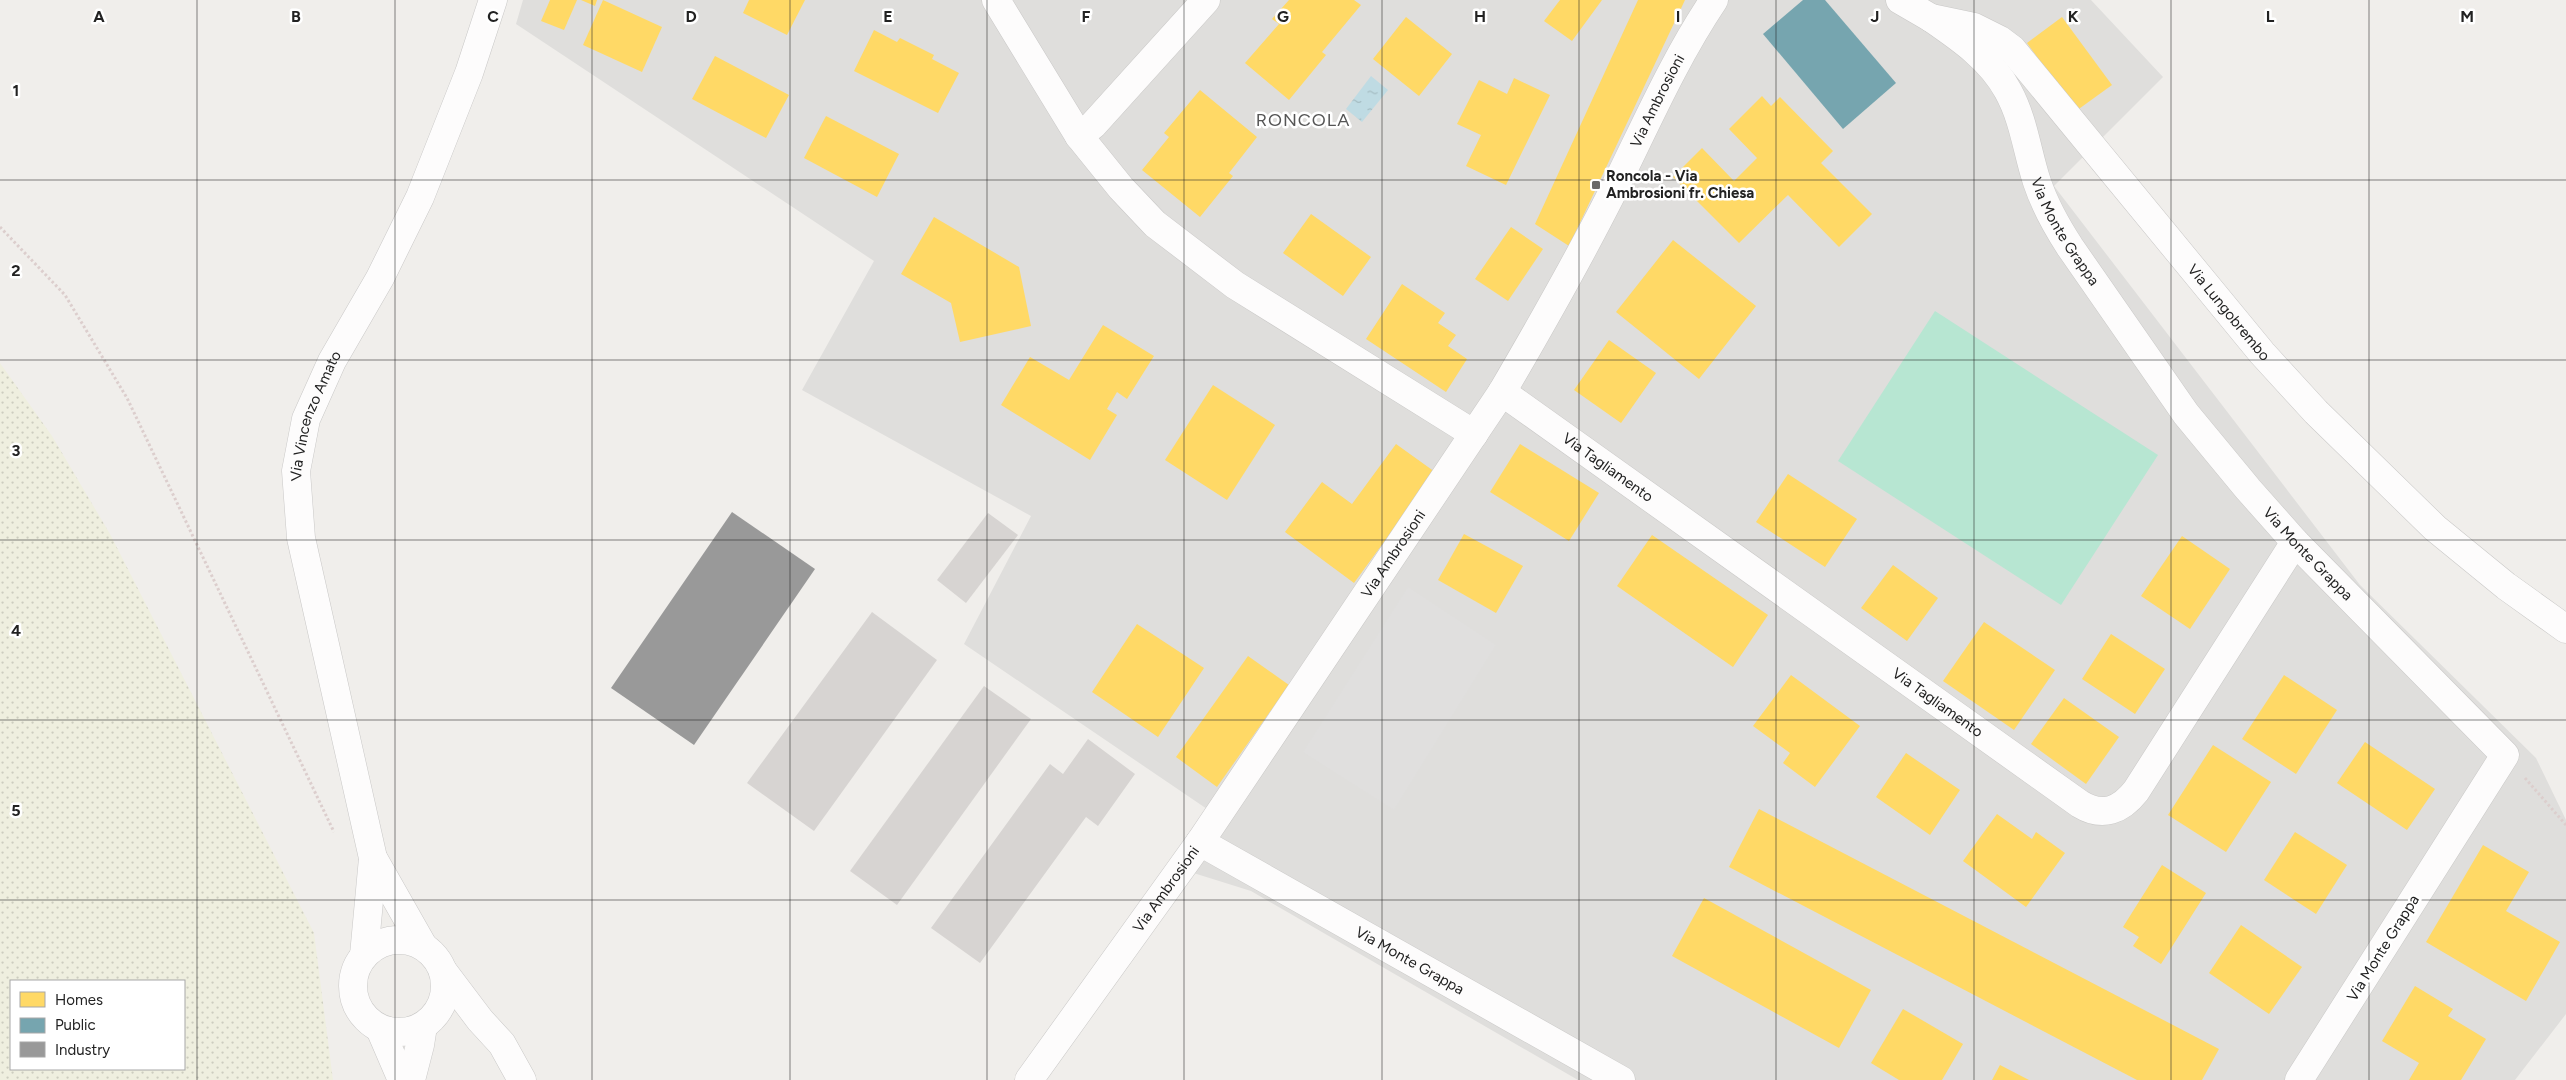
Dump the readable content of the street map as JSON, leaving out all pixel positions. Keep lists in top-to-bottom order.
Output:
{
  "streets": {
    "street": [
      "Via Ambrosioni",
      "Via Monte Grappa",
      "Via Lungobrembo",
      "Via Vincenzo Amato",
      "Via Tagliamento"
    ]
  },
  "crossings": [
    ["Via Ambrosioni", "Via Monte Grappa"],
    ["Via Ambrosioni", "Via Tagliamento"],
    ["Via Monte Grappa", "Via Lungobrembo"],
    ["Via Monte Grappa", "Via Tagliamento"]
  ],
  "districts": ["RONCOLA"],
  "places": {
    "transit": ["Roncola - Via Ambrosioni fr. Chiesa"]
  },
  "legend": ["Homes", "Public", "Industry"],
  "grid": {
    "columns": [
      "A",
      "B",
      "C",
      "D",
      "E",
      "F",
      "G",
      "H",
      "I",
      "J",
      "K",
      "L",
      "M"
    ],
    "rows": [
      "1",
      "2",
      "3",
      "4",
      "5"
    ]
  }
}
